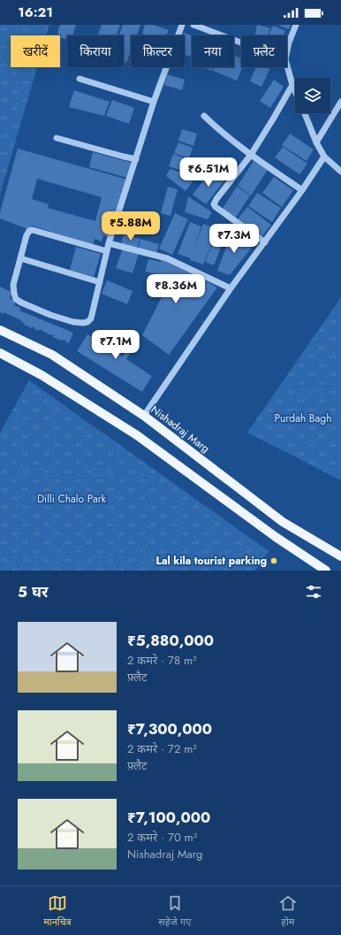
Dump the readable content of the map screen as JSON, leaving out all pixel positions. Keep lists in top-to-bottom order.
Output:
{
  "streets": {
    "main road": ["Nishadraj Marg"]
  },
  "parks": ["Purdah Bagh", "Dilli Chalo Park"],
  "places": ["Lal kila tourist parking"],
  "page": {
    "status": "16:21",
    "chip": [
      "खरीदें",
      "किराया",
      "फ़िल्टर",
      "नया",
      "फ़्लैट"
    ],
    "price": [
      "₹6.51M",
      "₹5.88M",
      "₹7.3M",
      "₹8.36M",
      "₹7.1M"
    ],
    "heading": "5 घर",
    "list": [
      {
        "name": "₹5,880,000",
        "note": "2 कमरे · 78 m² · फ़्लैट"
      },
      {
        "name": "₹7,300,000",
        "note": "2 कमरे · 72 m² · फ़्लैट"
      },
      {
        "name": "₹7,100,000",
        "note": "2 कमरे · 70 m² · Nishadraj Marg"
      }
    ],
    "tabs": ["मानचित्र", "सहेजे गए", "होम"]
  }
}
